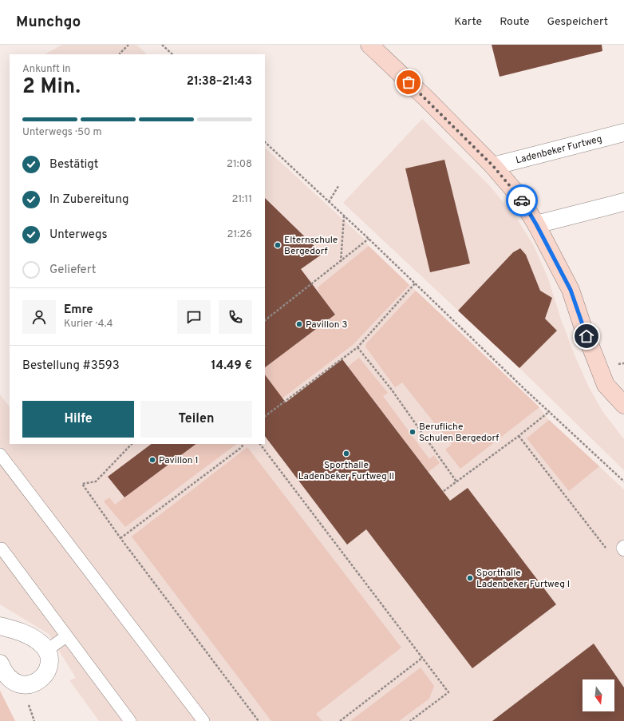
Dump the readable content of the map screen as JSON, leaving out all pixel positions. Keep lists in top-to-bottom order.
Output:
{
  "streets": {
    "street": ["Ladenbeker Furtweg"]
  },
  "places": [
    "Elternschule Bergedorf",
    "Pavillon 3",
    "Berufliche Schulen Bergedorf",
    "Sporthalle Ladenbeker Furtweg II",
    "Pavillon 1",
    "Sporthalle Ladenbeker Furtweg I"
  ],
  "north": "bottom",
  "page": {
    "header": "Munchgo",
    "nav": ["Karte", "Route", "Gespeichert"],
    "heading": ["2 Min.", "Ankunft in", "21:38–21:43"],
    "panel": [
      "Emre",
      "Kurier · 4.4",
      "Bestellung #3593",
      "14.49 €"
    ],
    "bar": "Unterwegs · 50 m",
    "list": [
      ["Bestätigt", "21:08"],
      ["In Zubereitung", "21:11"],
      ["Unterwegs", "21:26"],
      "Geliefert"
    ],
    "buttons": ["Hilfe", "Teilen"]
  }
}
